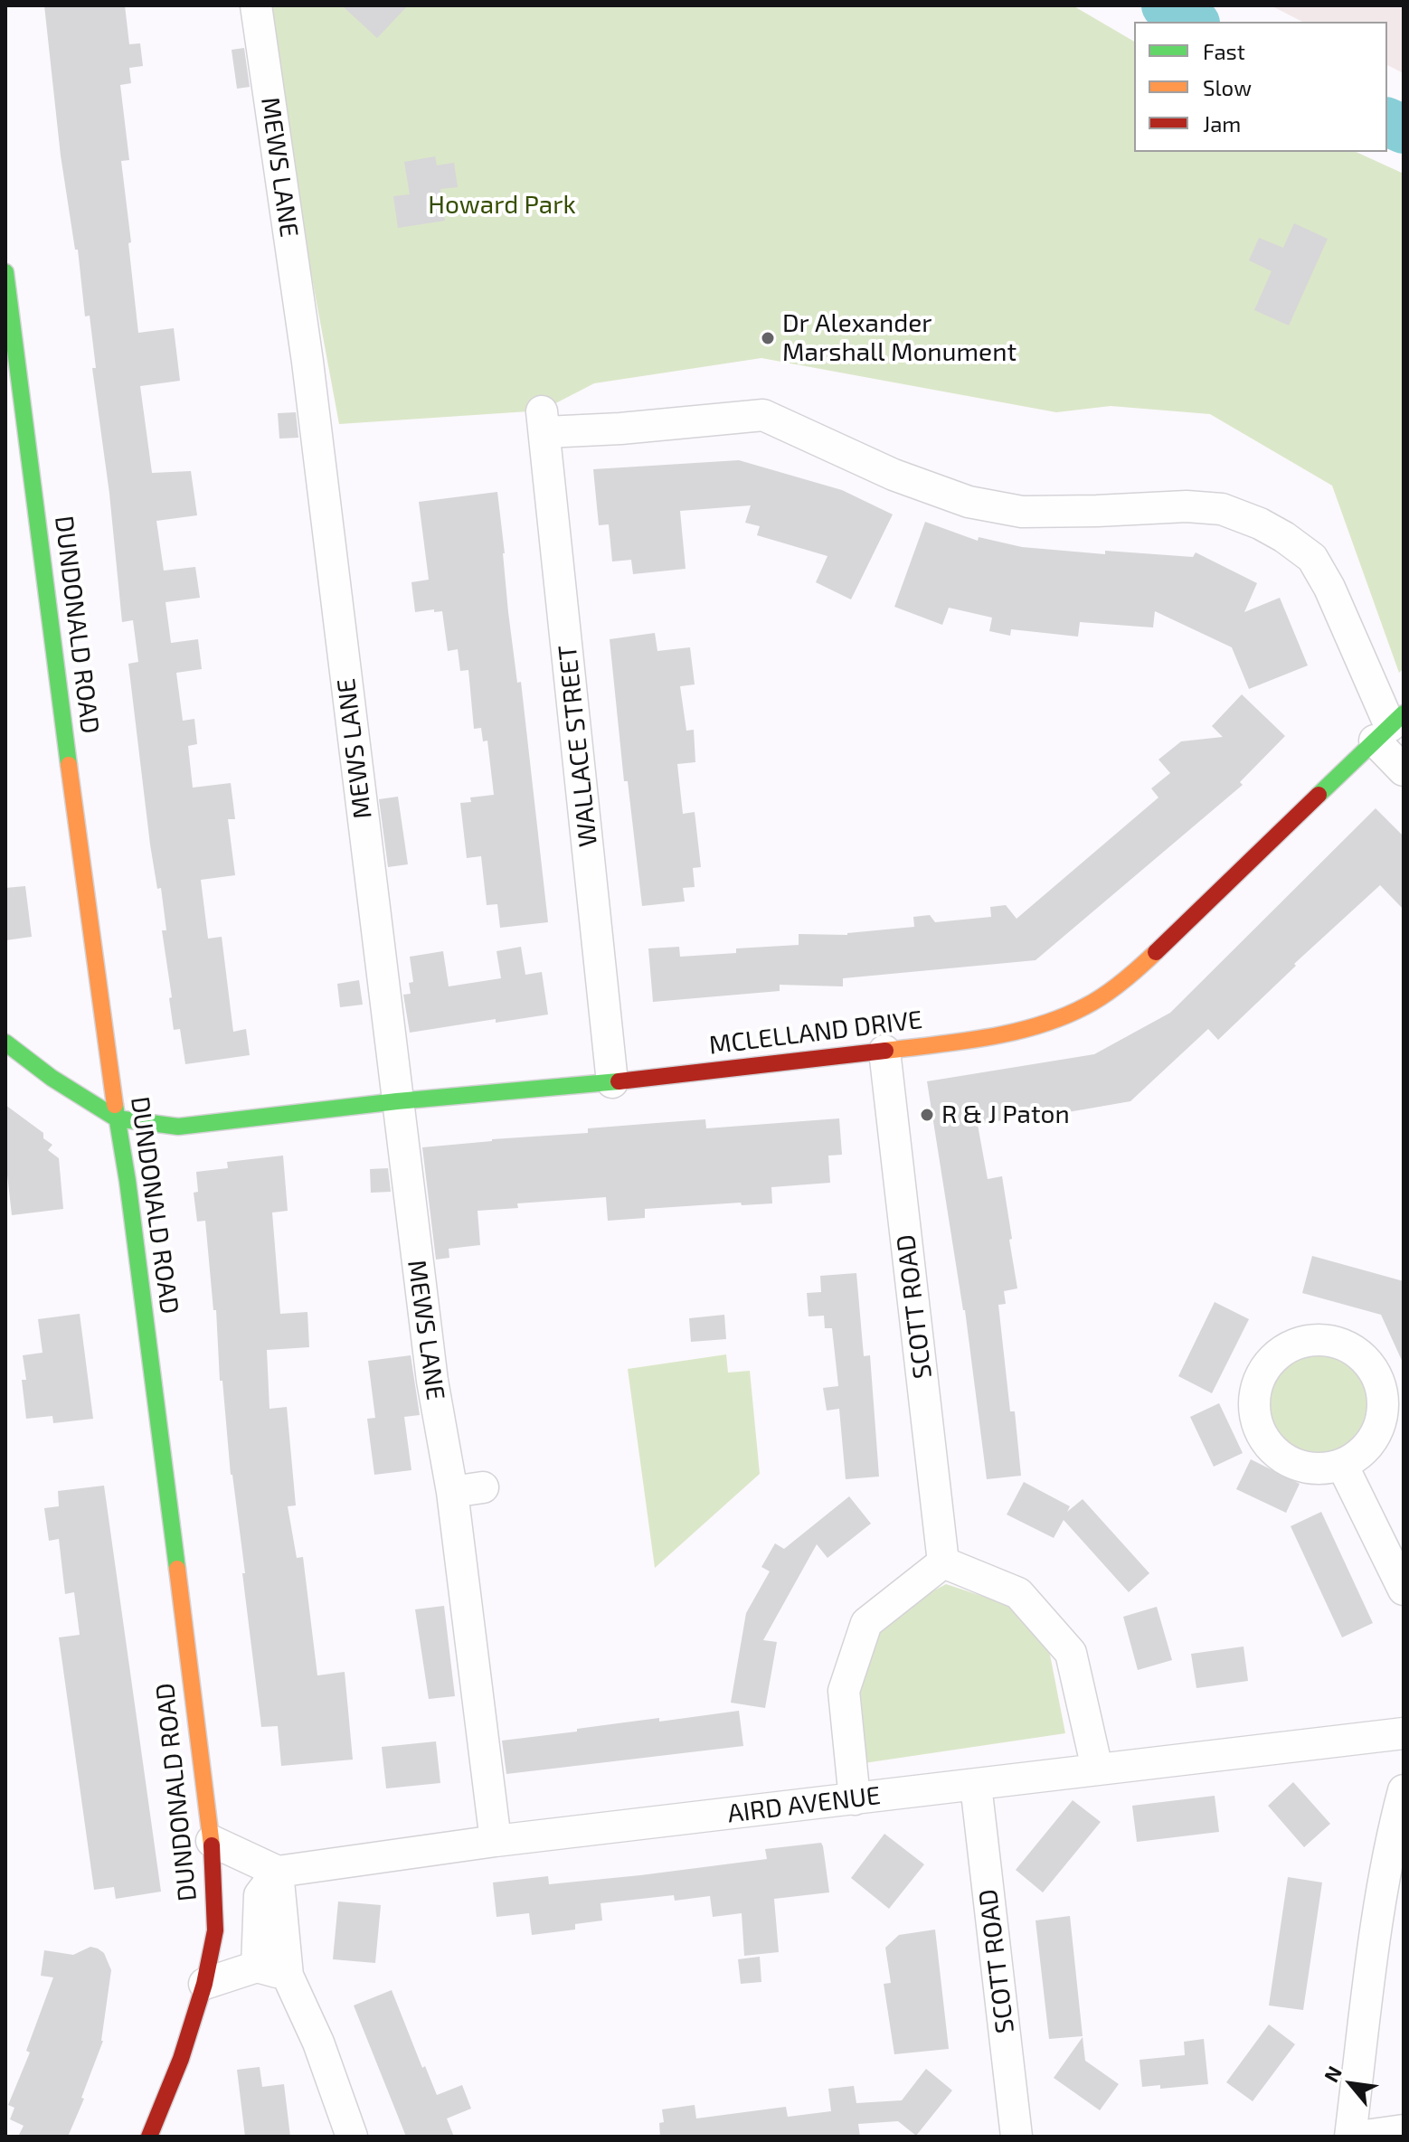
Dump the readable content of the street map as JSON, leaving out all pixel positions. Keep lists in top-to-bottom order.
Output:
{
  "streets": {
    "main road": ["DUNDONALD ROAD", "MCLELLAND DRIVE"],
    "street": [
      "MEWS LANE",
      "WALLACE STREET",
      "SCOTT ROAD",
      "AIRD AVENUE"
    ]
  },
  "crossings": [
    ["MEWS LANE", "MCLELLAND DRIVE"],
    ["MEWS LANE", "AIRD AVENUE"],
    ["DUNDONALD ROAD", "MCLELLAND DRIVE"],
    ["WALLACE STREET", "MCLELLAND DRIVE"],
    ["MCLELLAND DRIVE", "SCOTT ROAD"],
    ["SCOTT ROAD", "AIRD AVENUE"]
  ],
  "parks": ["Howard Park"],
  "places": ["Dr Alexander Marshall Monument", "R & J Paton"],
  "legend": ["Fast", "Slow", "Jam"],
  "north": "top left"
}
